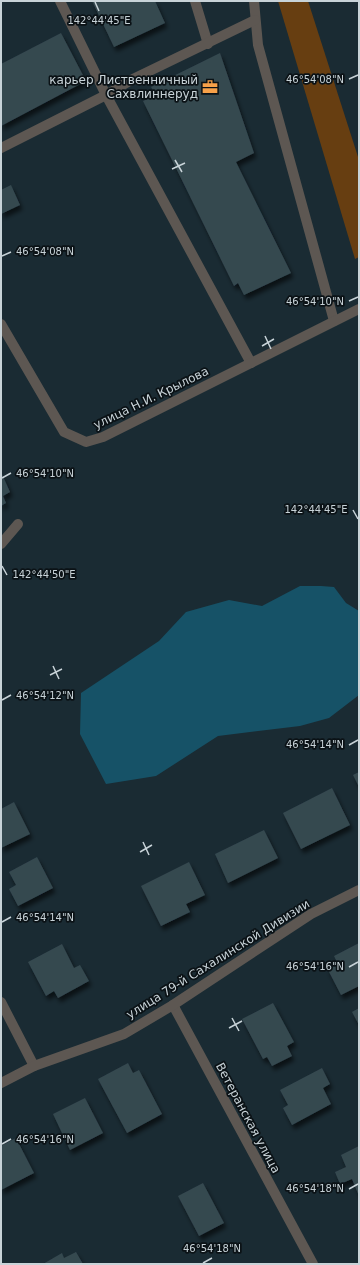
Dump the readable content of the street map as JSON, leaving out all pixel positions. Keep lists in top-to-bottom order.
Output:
{
  "streets": {
    "street": ["улица Н.И. Крылова", "улица 79-й Сахалинской Дивизии", "Ветеранская улица"]
  },
  "crossings": [
    ["улица 79-й Сахалинской Дивизии", "Ветеранская улица"]
  ],
  "places": {
    "office": ["карьер Лиственничный Сахвлиннеруд"]
  },
  "coordinates": [
    "142°44'45\"E",
    "46°54'08\"N",
    "46°54'10\"N",
    "142°44'50\"E",
    "46°54'12\"N",
    "46°54'14\"N",
    "46°54'16\"N",
    "46°54'18\"N"
  ]
}
